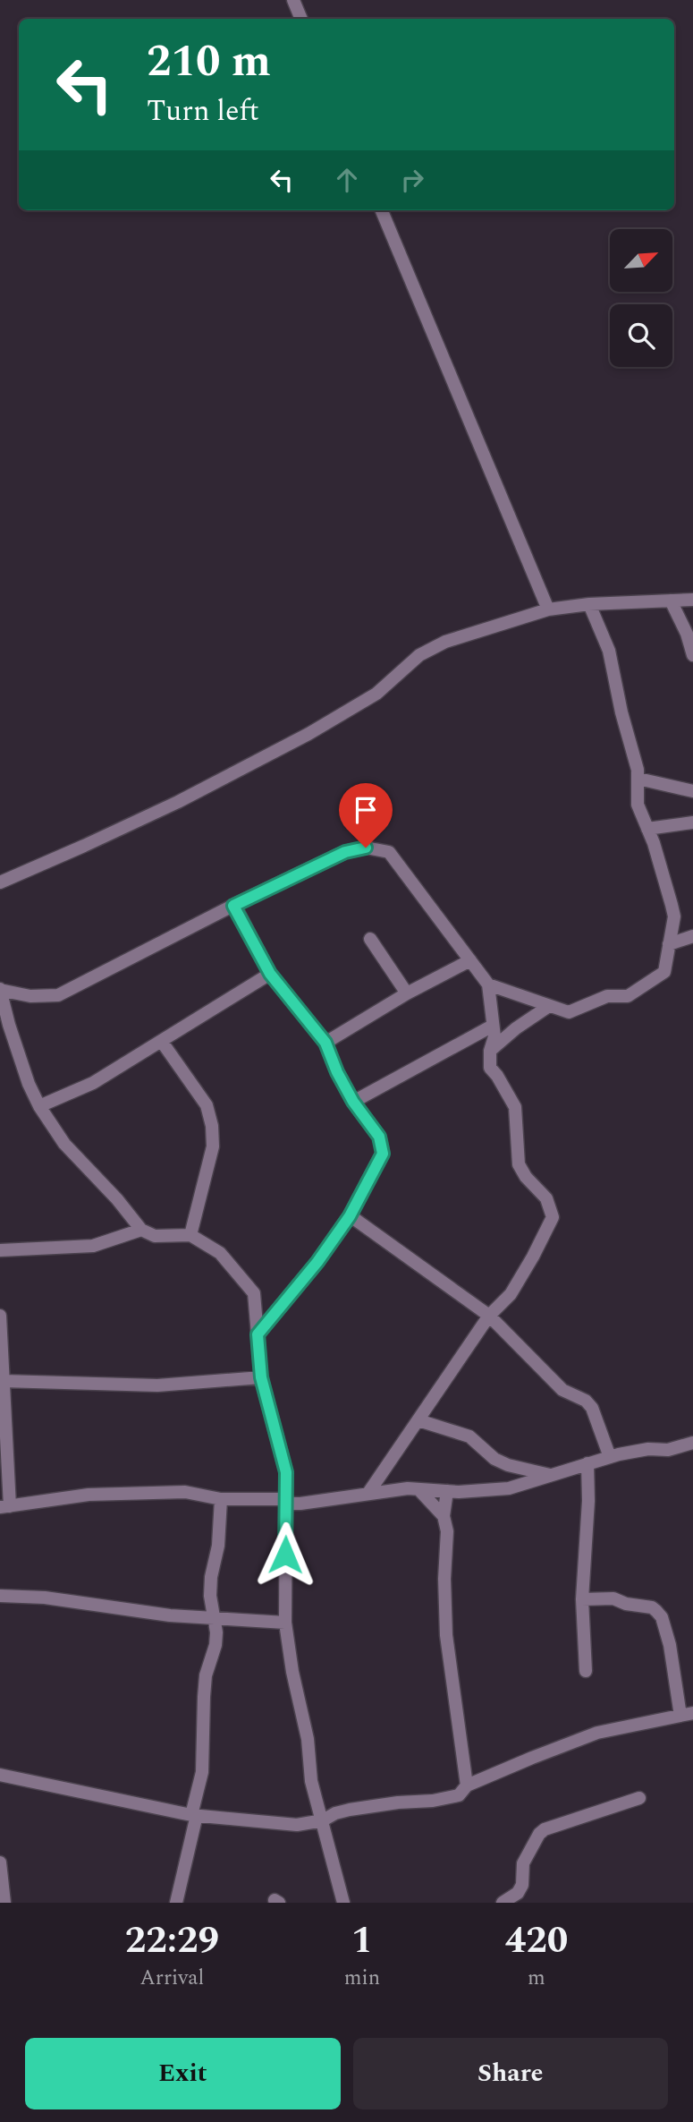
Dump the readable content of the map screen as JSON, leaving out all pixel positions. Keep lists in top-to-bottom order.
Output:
{
  "north": "top right",
  "page": {
    "turn": ["210 m", "Turn left"],
    "eta": [
      "22:29",
      "Arrival",
      "1",
      "min",
      "420",
      "m"
    ],
    "buttons": ["Exit", "Share"]
  }
}
